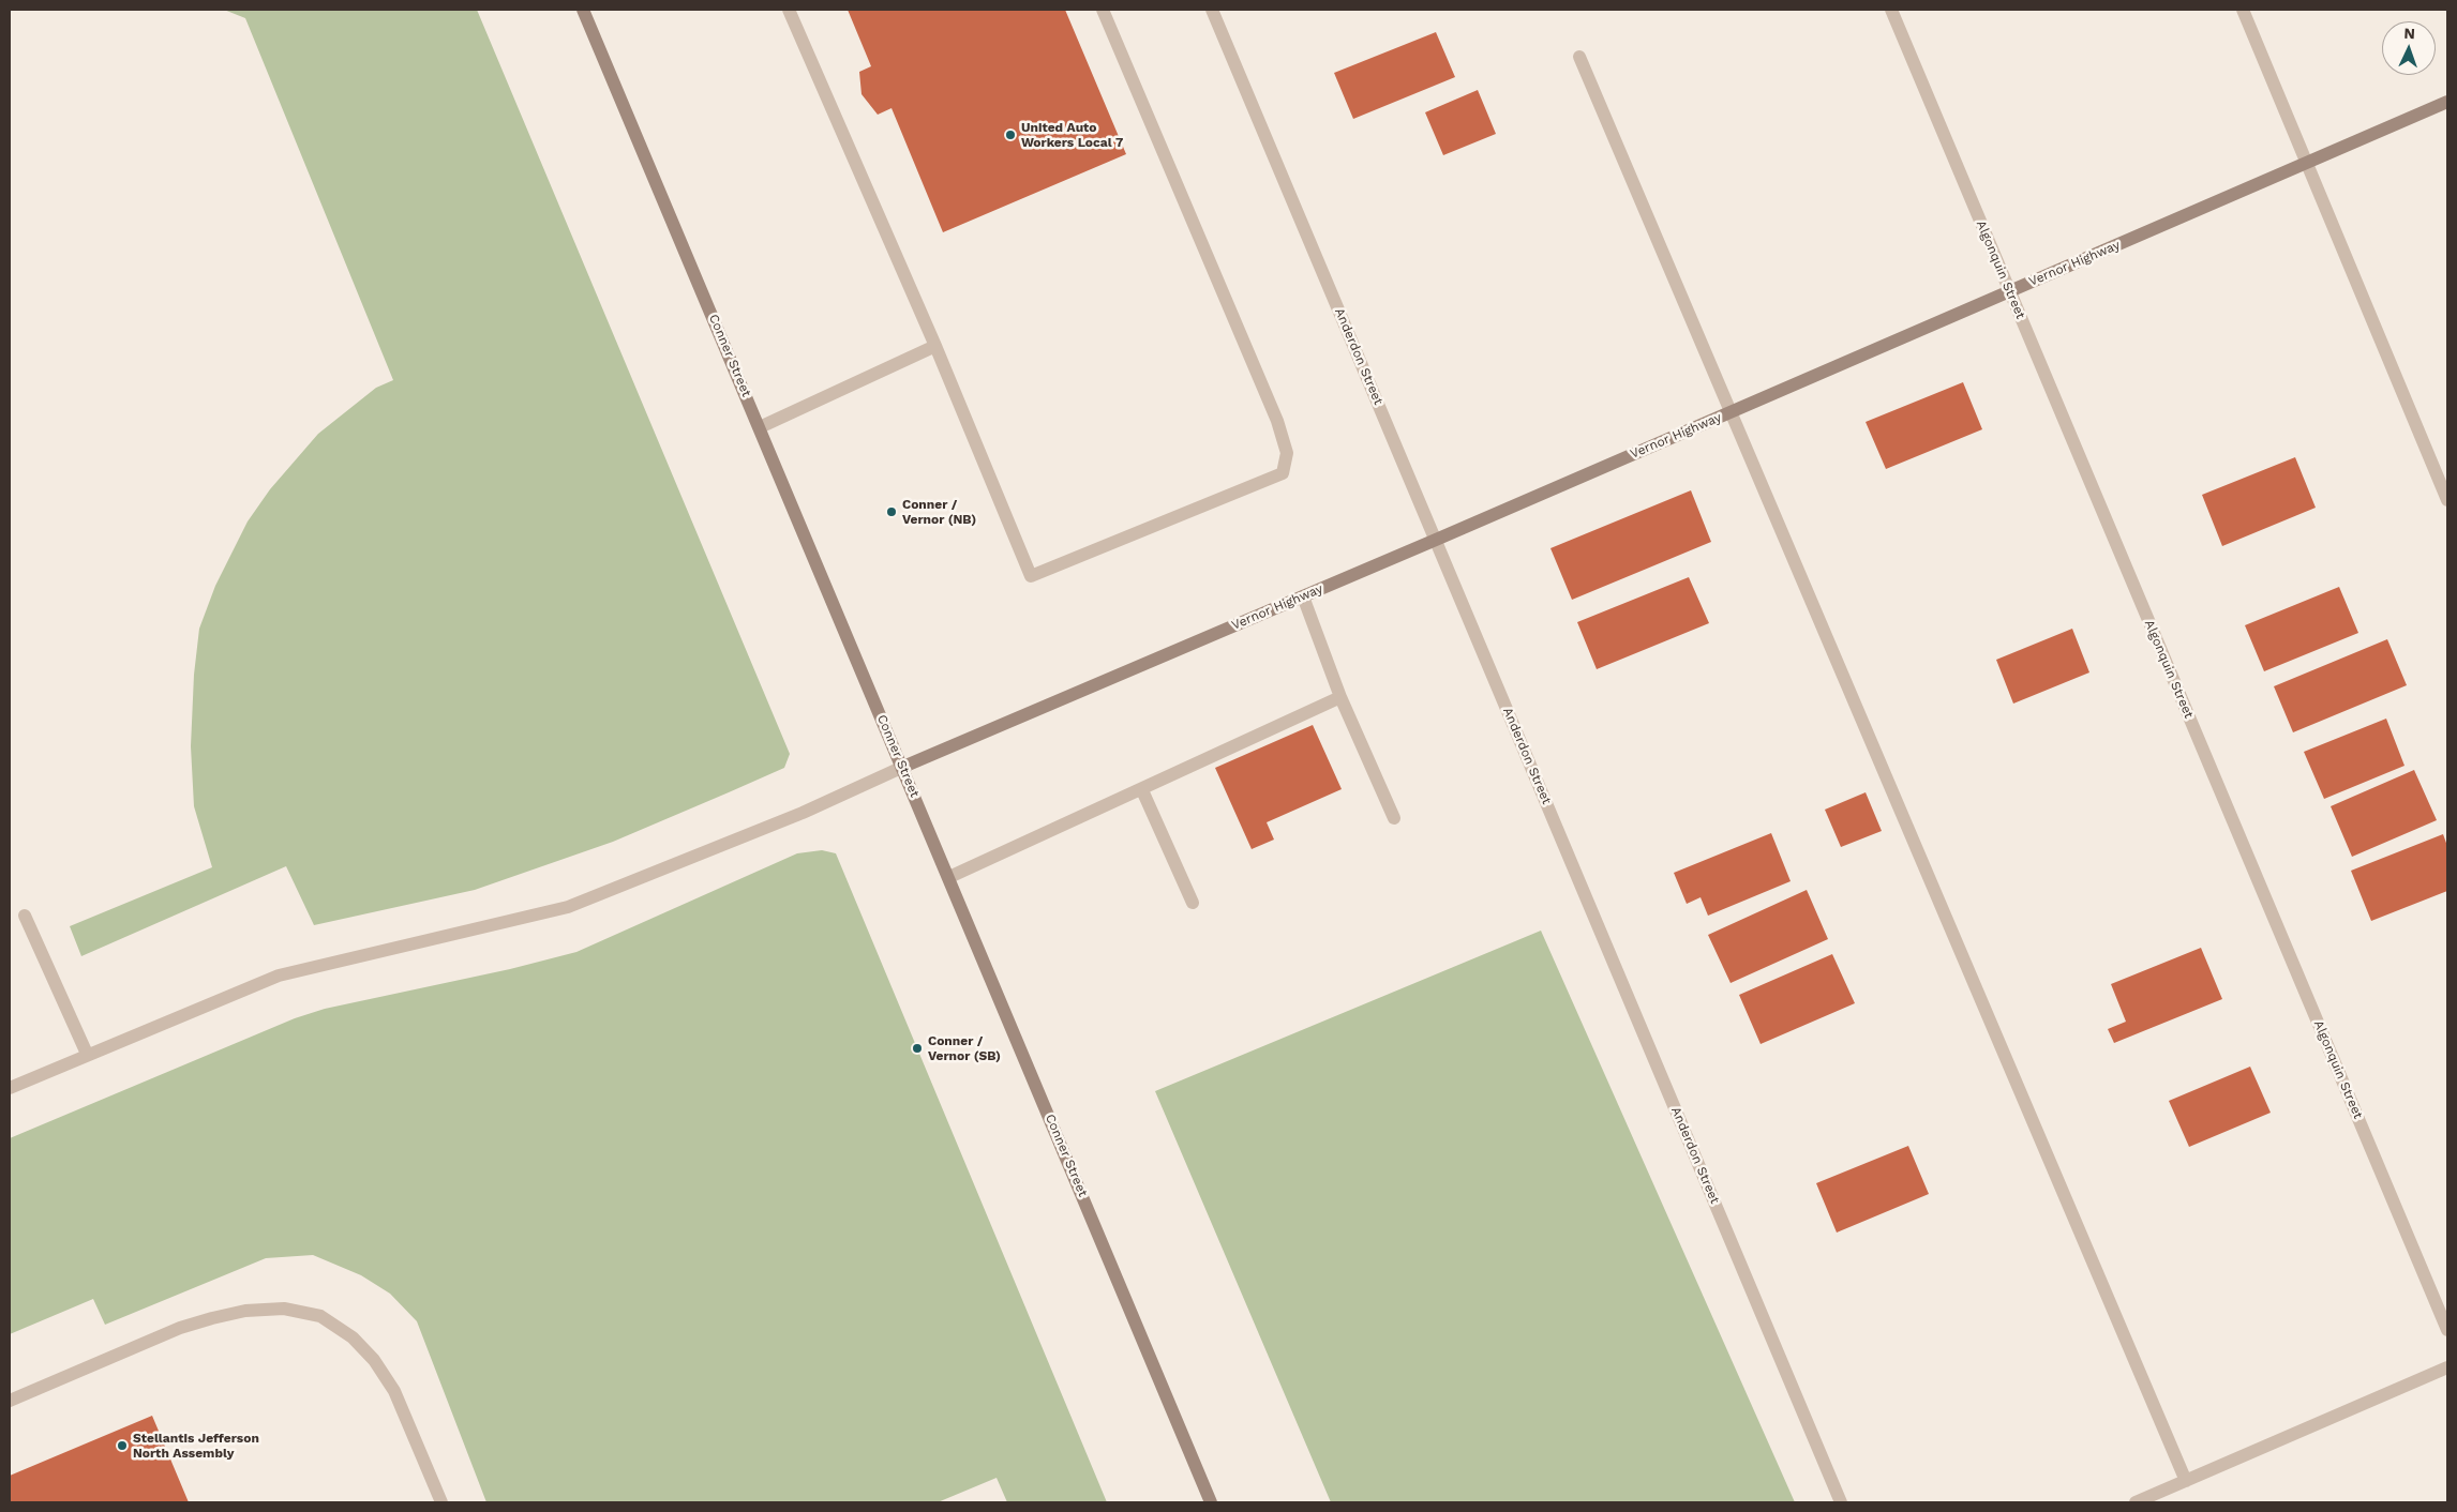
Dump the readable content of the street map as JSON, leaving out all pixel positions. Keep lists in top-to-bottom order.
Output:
{
  "streets": {
    "street": [
      "Vernor Highway",
      "Algonquin Street",
      "Conner Street",
      "Anderdon Street"
    ]
  },
  "crossings": [
    ["Vernor Highway", "Algonquin Street"],
    ["Vernor Highway", "Conner Street"],
    ["Vernor Highway", "Anderdon Street"]
  ],
  "places": [
    "United Auto Workers Local 7",
    "Conner / Vernor (NB)",
    "Conner / Vernor (SB)",
    "Stellantis Jefferson North Assembly"
  ],
  "north": "top"
}
